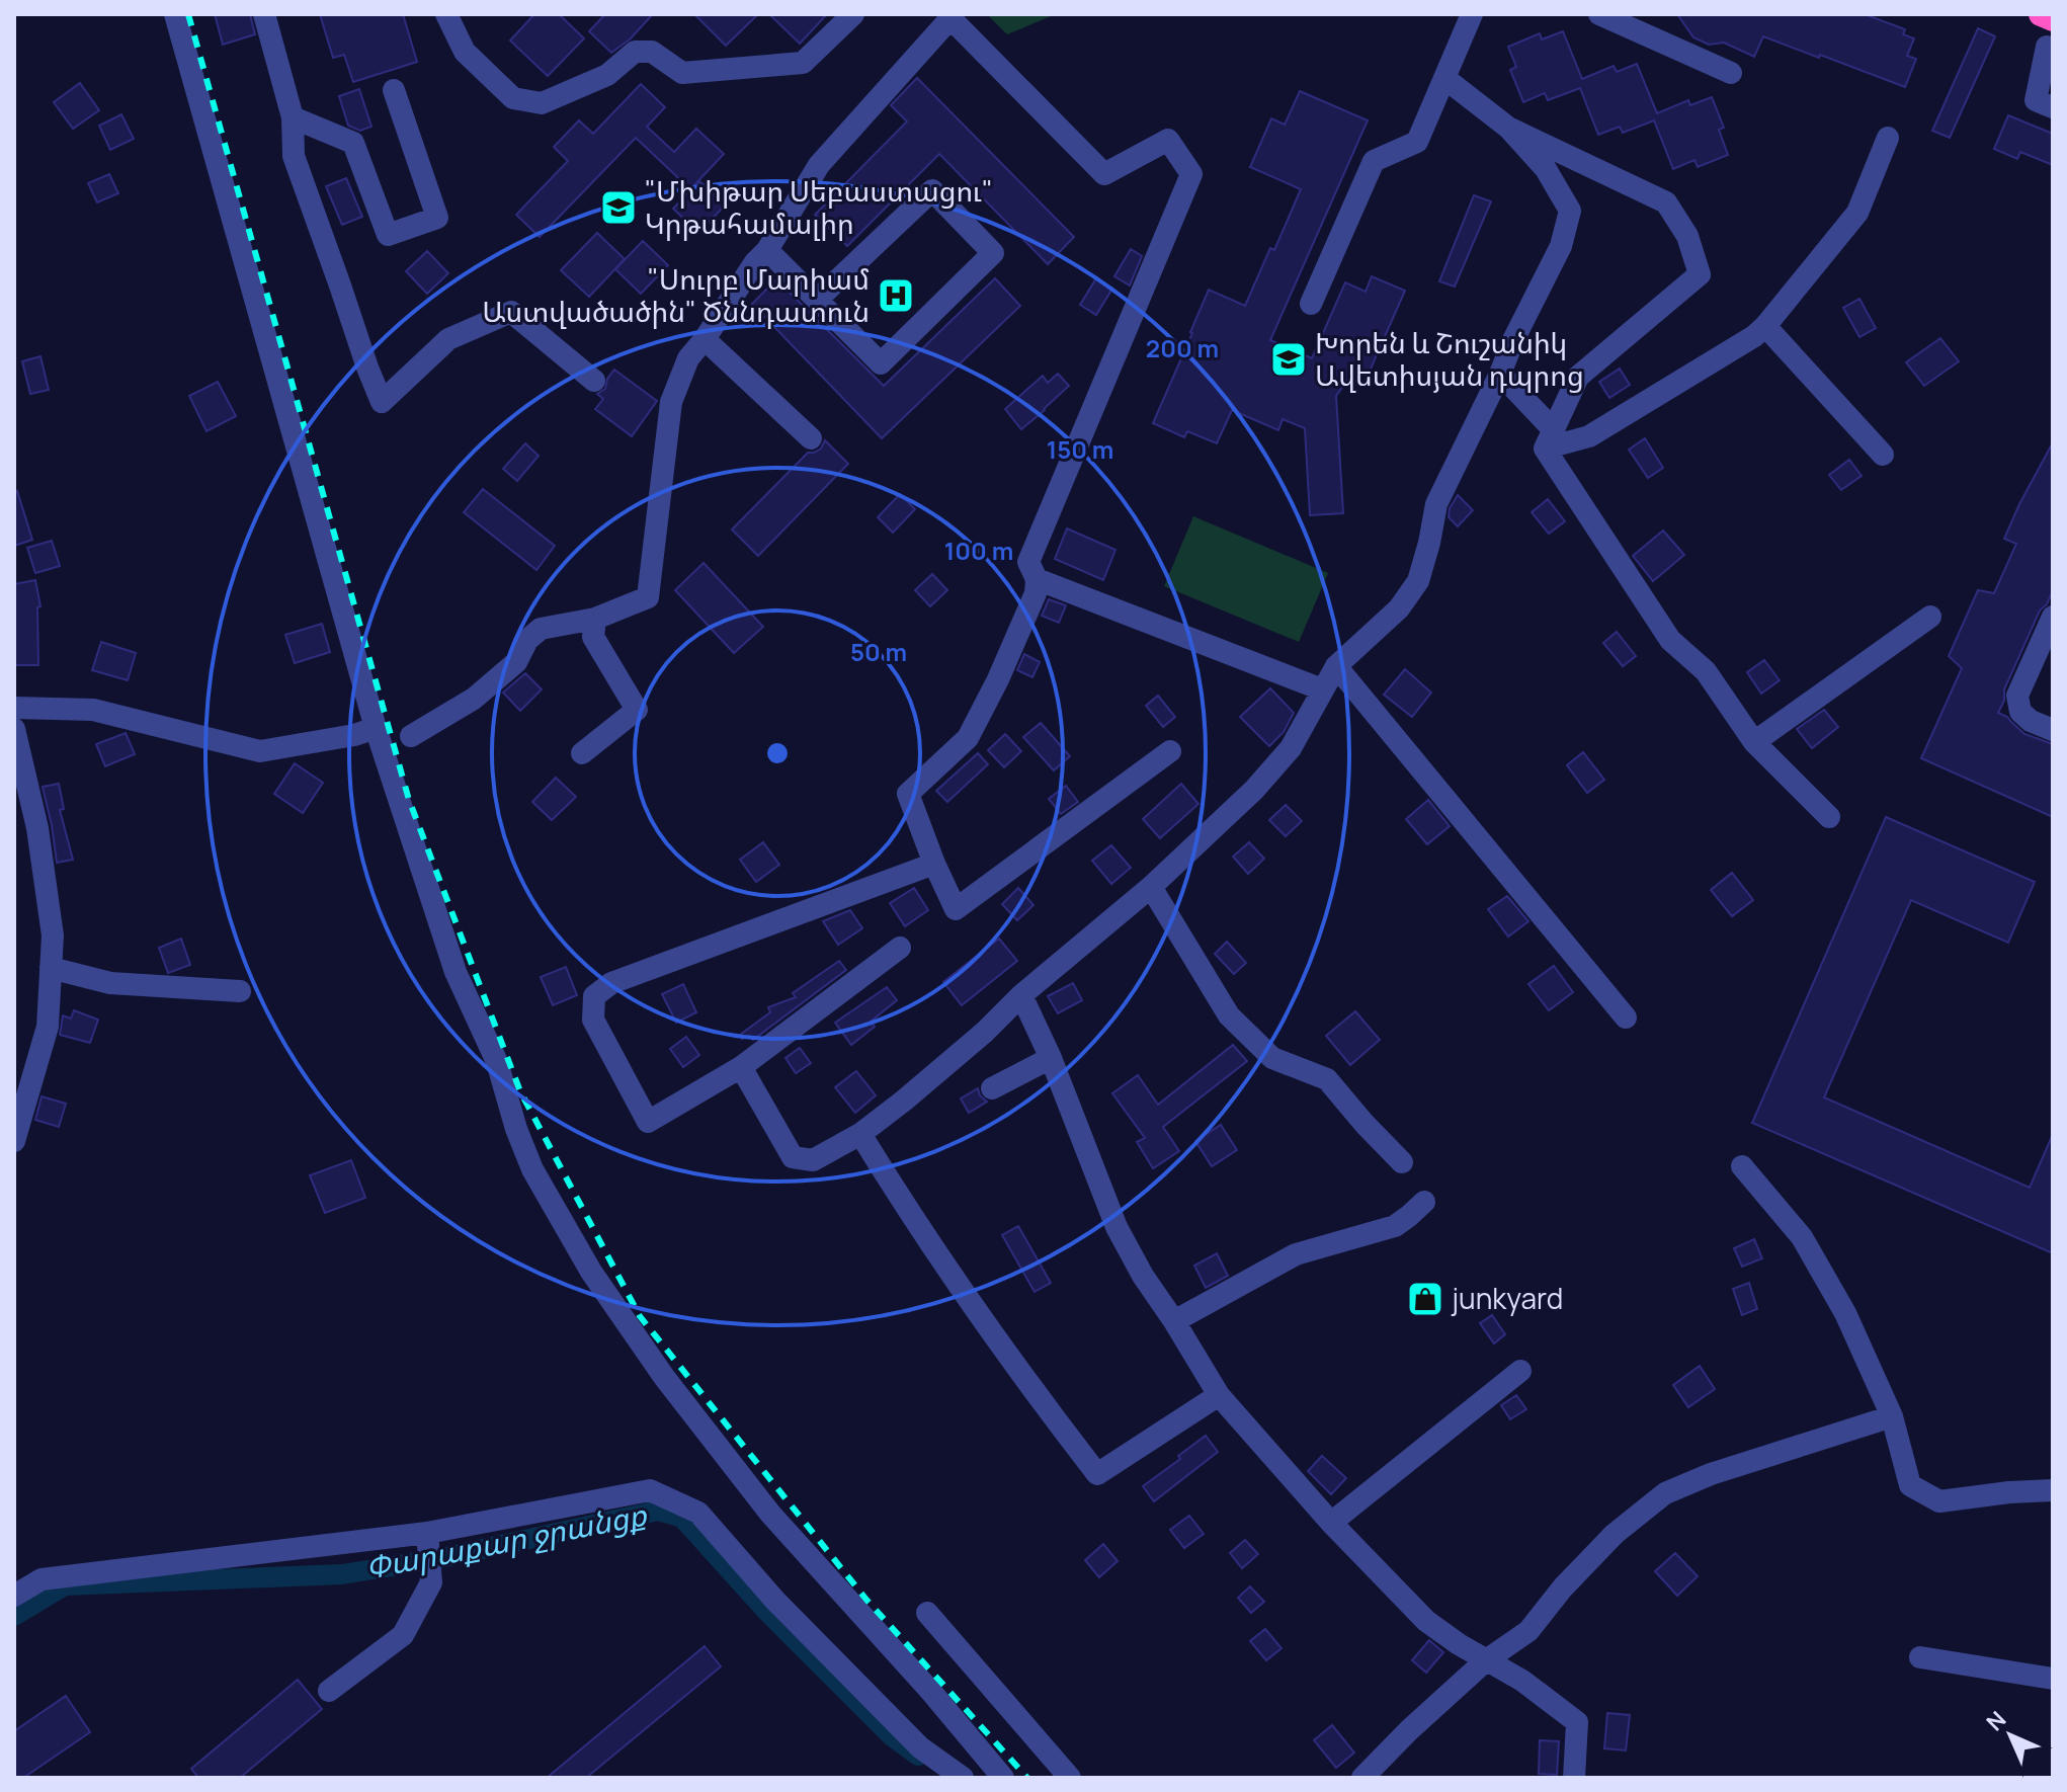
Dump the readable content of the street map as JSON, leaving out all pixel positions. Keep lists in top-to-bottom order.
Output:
{
  "water": ["Փարաքար ջրանցք"],
  "places": {
    "school or university": ["\"Մխիթար Սեբաստացու\" Կրթահամալիր", "Խորեն և Շուշանիկ Ավետիսյան դպրոց"],
    "hospital": ["\"Սուրբ Մարիամ Աստվածածին\" Ծննդատուն"],
    "shop": ["junkyard"]
  },
  "north": "top left",
  "rings": [
    "200 m",
    "150 m",
    "100 m",
    "50 m"
  ]
}
